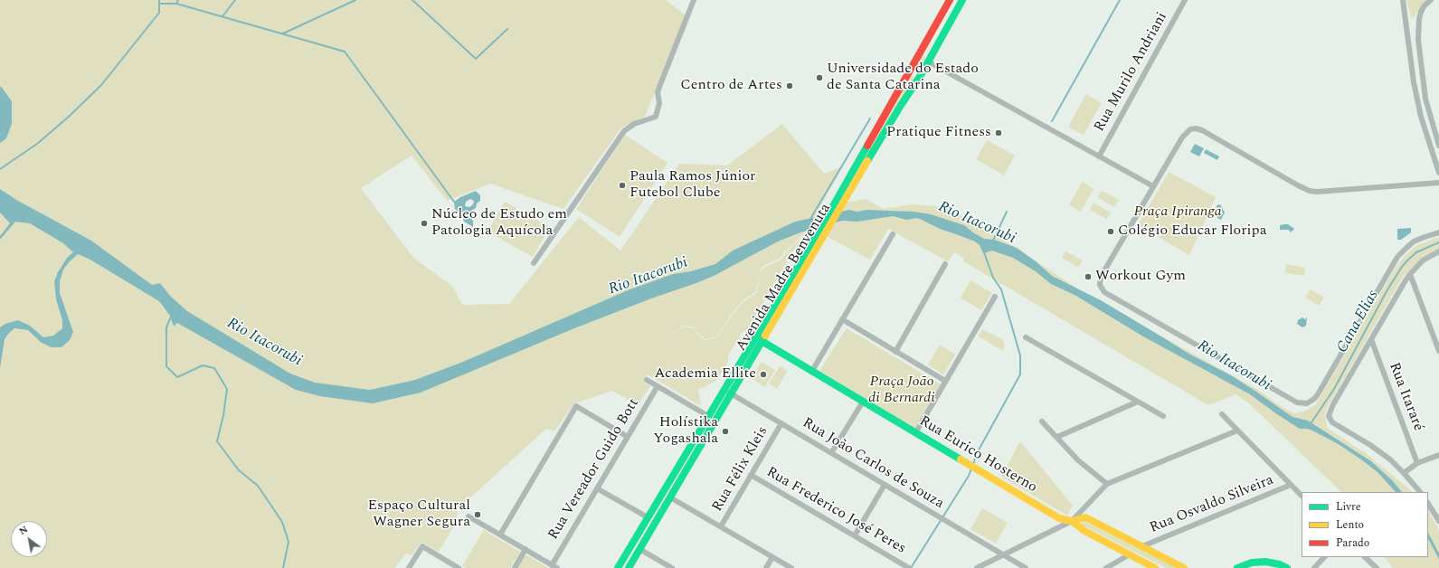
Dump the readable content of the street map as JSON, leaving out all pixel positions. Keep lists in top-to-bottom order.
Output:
{
  "streets": {
    "main road": ["Avenida Madre Benvenuta", "Rua Eurico Hosterno"],
    "street": [
      "Rua Murilo Andriani",
      "Rua Itararé",
      "Rua João Carlos de Souza",
      "Rua Vereador Guido Bott",
      "Rua Félix Kleis",
      "Rua Osvaldo Silveira",
      "Rua Frederico José Peres"
    ]
  },
  "crossings": [
    ["Avenida Madre Benvenuta", "Rua Eurico Hosterno"],
    ["Avenida Madre Benvenuta", "Rua João Carlos de Souza"],
    ["Rua João Carlos de Souza", "Rua Félix Kleis"],
    ["Rua Félix Kleis", "Rua Frederico José Peres"]
  ],
  "water": ["Rio Itacorubi", "Cana Elias"],
  "parks": ["Praça Ipiranga", "Praça João di Bernardi"],
  "places": [
    "Universidade do Estado de Santa Catarina",
    "Centro de Artes",
    "Pratique Fitness",
    "Paula Ramos Júnior Futebol Clube",
    "Núcleo de Estudo em Patologia Aquícola",
    "Colégio Educar Floripa",
    "Workout Gym",
    "Academia Ellite",
    "Holístika Yogashala",
    "Espaço Cultural Wagner Segura"
  ],
  "legend": ["Livre", "Lento", "Parado"],
  "north": "top left"
}
